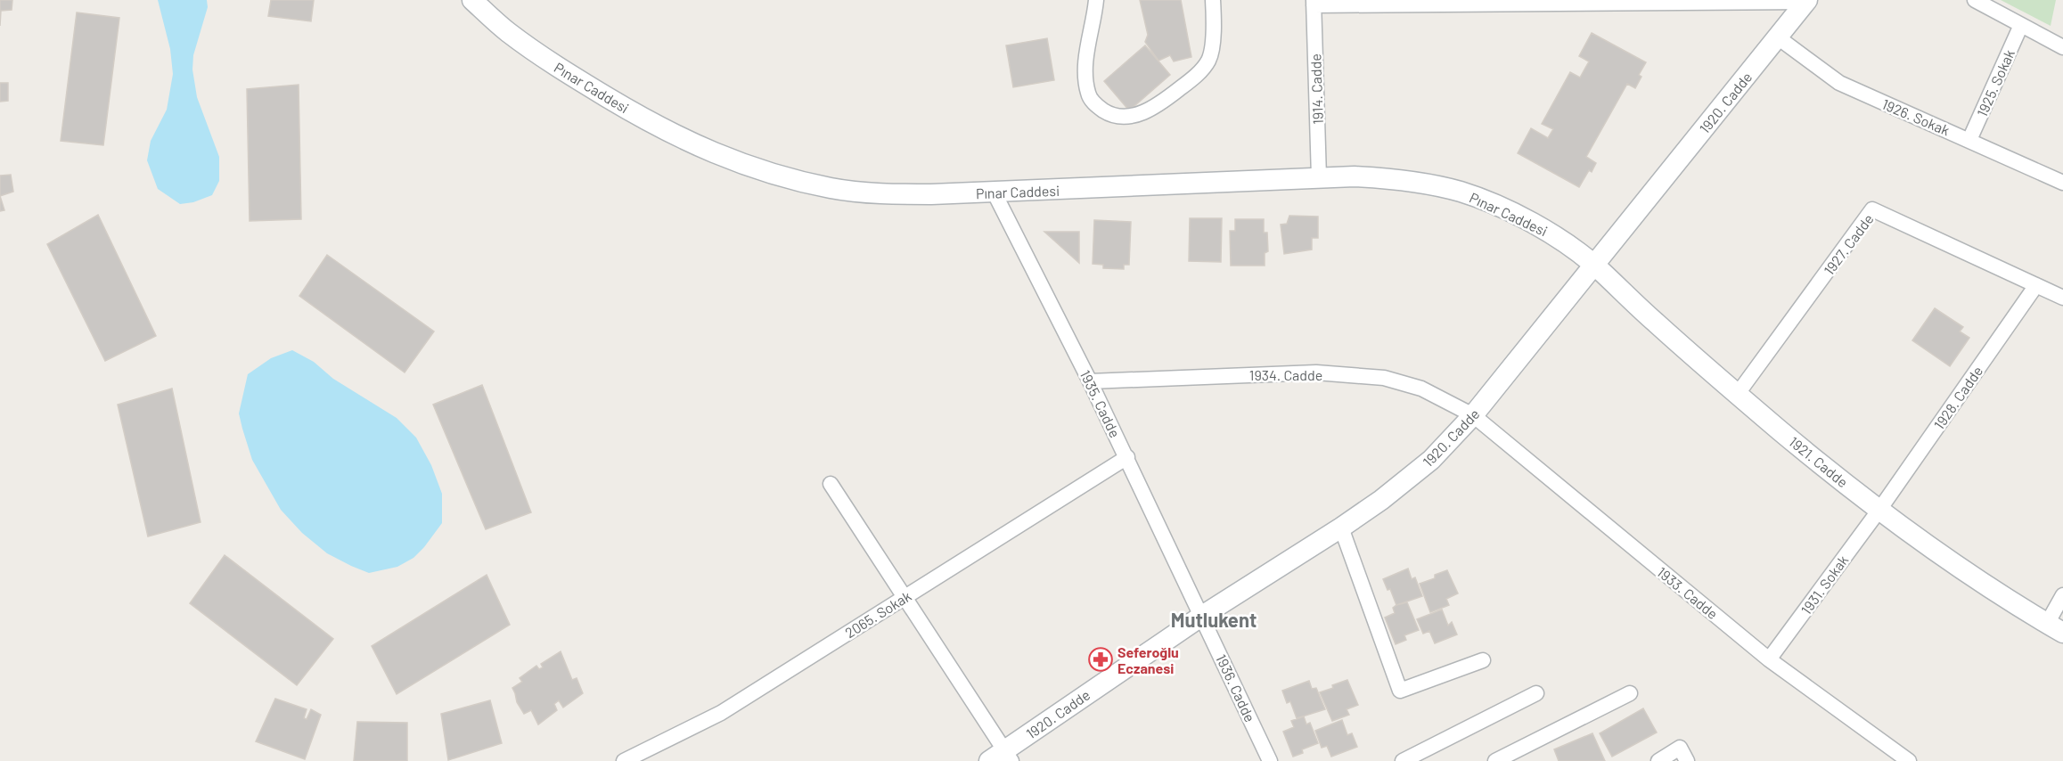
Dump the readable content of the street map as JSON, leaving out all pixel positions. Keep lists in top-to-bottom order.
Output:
{
  "streets": {
    "street": [
      "1925. Sokak",
      "Pınar Caddesi",
      "1914. Cadde",
      "1920. Cadde",
      "1926. Sokak",
      "1927. Cadde",
      "1934. Cadde",
      "1928. Cadde",
      "1935. Cadde",
      "1921. Cadde",
      "1931. Sokak",
      "1933. Cadde",
      "2065. Sokak",
      "1936. Cadde"
    ]
  },
  "crossings": [
    ["1925. Sokak", "1926. Sokak"],
    ["Pınar Caddesi", "1914. Cadde"],
    ["Pınar Caddesi", "1920. Cadde"],
    ["Pınar Caddesi", "1935. Cadde"],
    ["Pınar Caddesi", "1921. Cadde"],
    ["1920. Cadde", "1926. Sokak"],
    ["1920. Cadde", "1934. Cadde"],
    ["1920. Cadde", "1935. Cadde"],
    ["1920. Cadde", "1921. Cadde"],
    ["1920. Cadde", "1933. Cadde"],
    ["1920. Cadde", "1936. Cadde"],
    ["1927. Cadde", "1928. Cadde"],
    ["1927. Cadde", "1921. Cadde"],
    ["1934. Cadde", "1935. Cadde"],
    ["1934. Cadde", "1933. Cadde"],
    ["1928. Cadde", "1921. Cadde"],
    ["1928. Cadde", "1931. Sokak"],
    ["1935. Cadde", "2065. Sokak"],
    ["1935. Cadde", "1936. Cadde"],
    ["1921. Cadde", "1931. Sokak"],
    ["1931. Sokak", "1933. Cadde"]
  ],
  "districts": ["Mutlukent"],
  "places": {
    "pharmacy": ["Seferoğlu Eczanesi"]
  }
}
